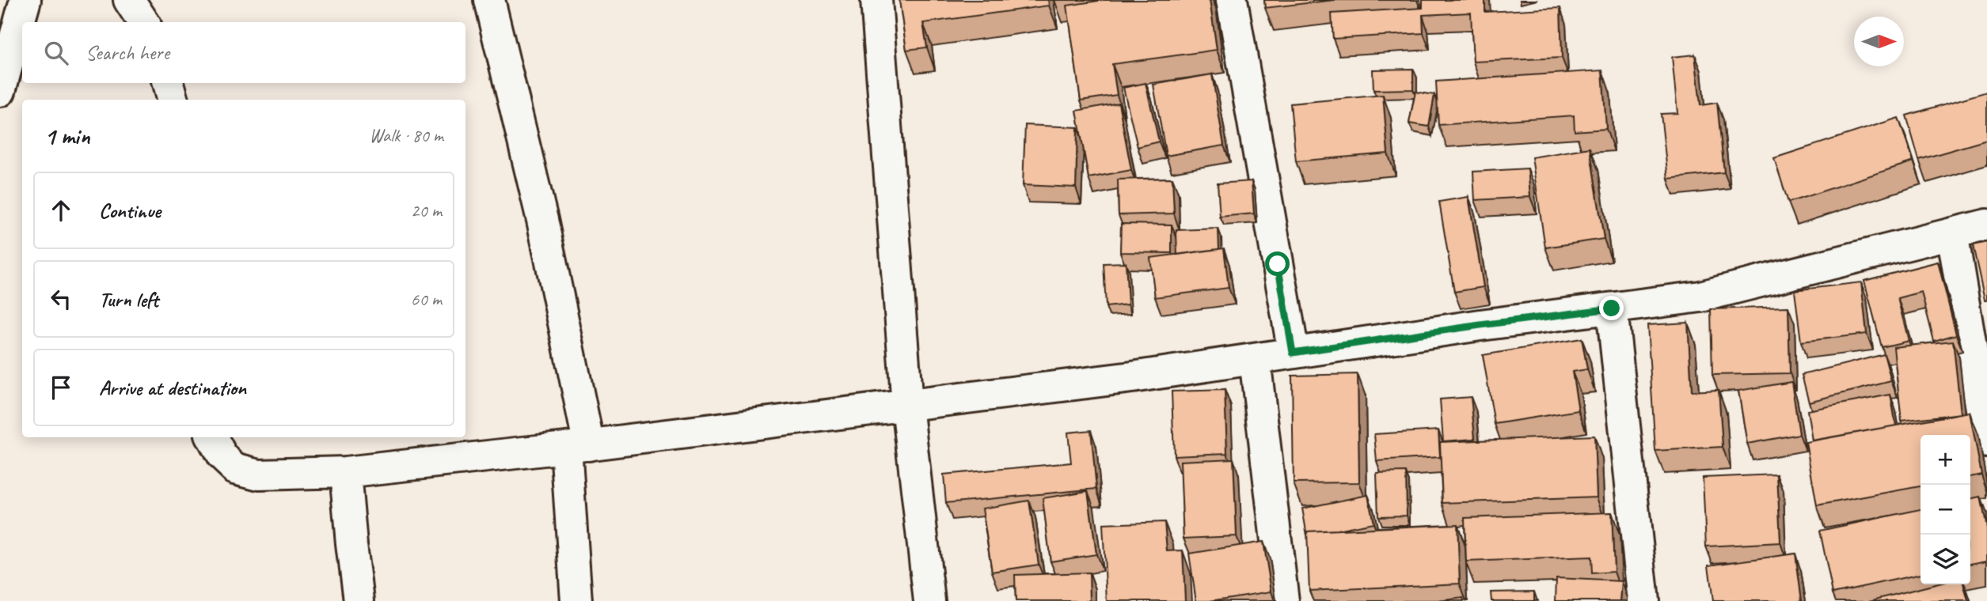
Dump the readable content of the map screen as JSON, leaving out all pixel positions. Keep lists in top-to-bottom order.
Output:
{
  "north": "right",
  "page": {
    "search": "Search here",
    "heading": ["1 min", "Walk · 80 m"],
    "list": [
      ["Continue", "20 m"],
      ["Turn left", "60 m"],
      "Arrive at destination"
    ],
    "map_buttons": ["+", "−"]
  }
}
